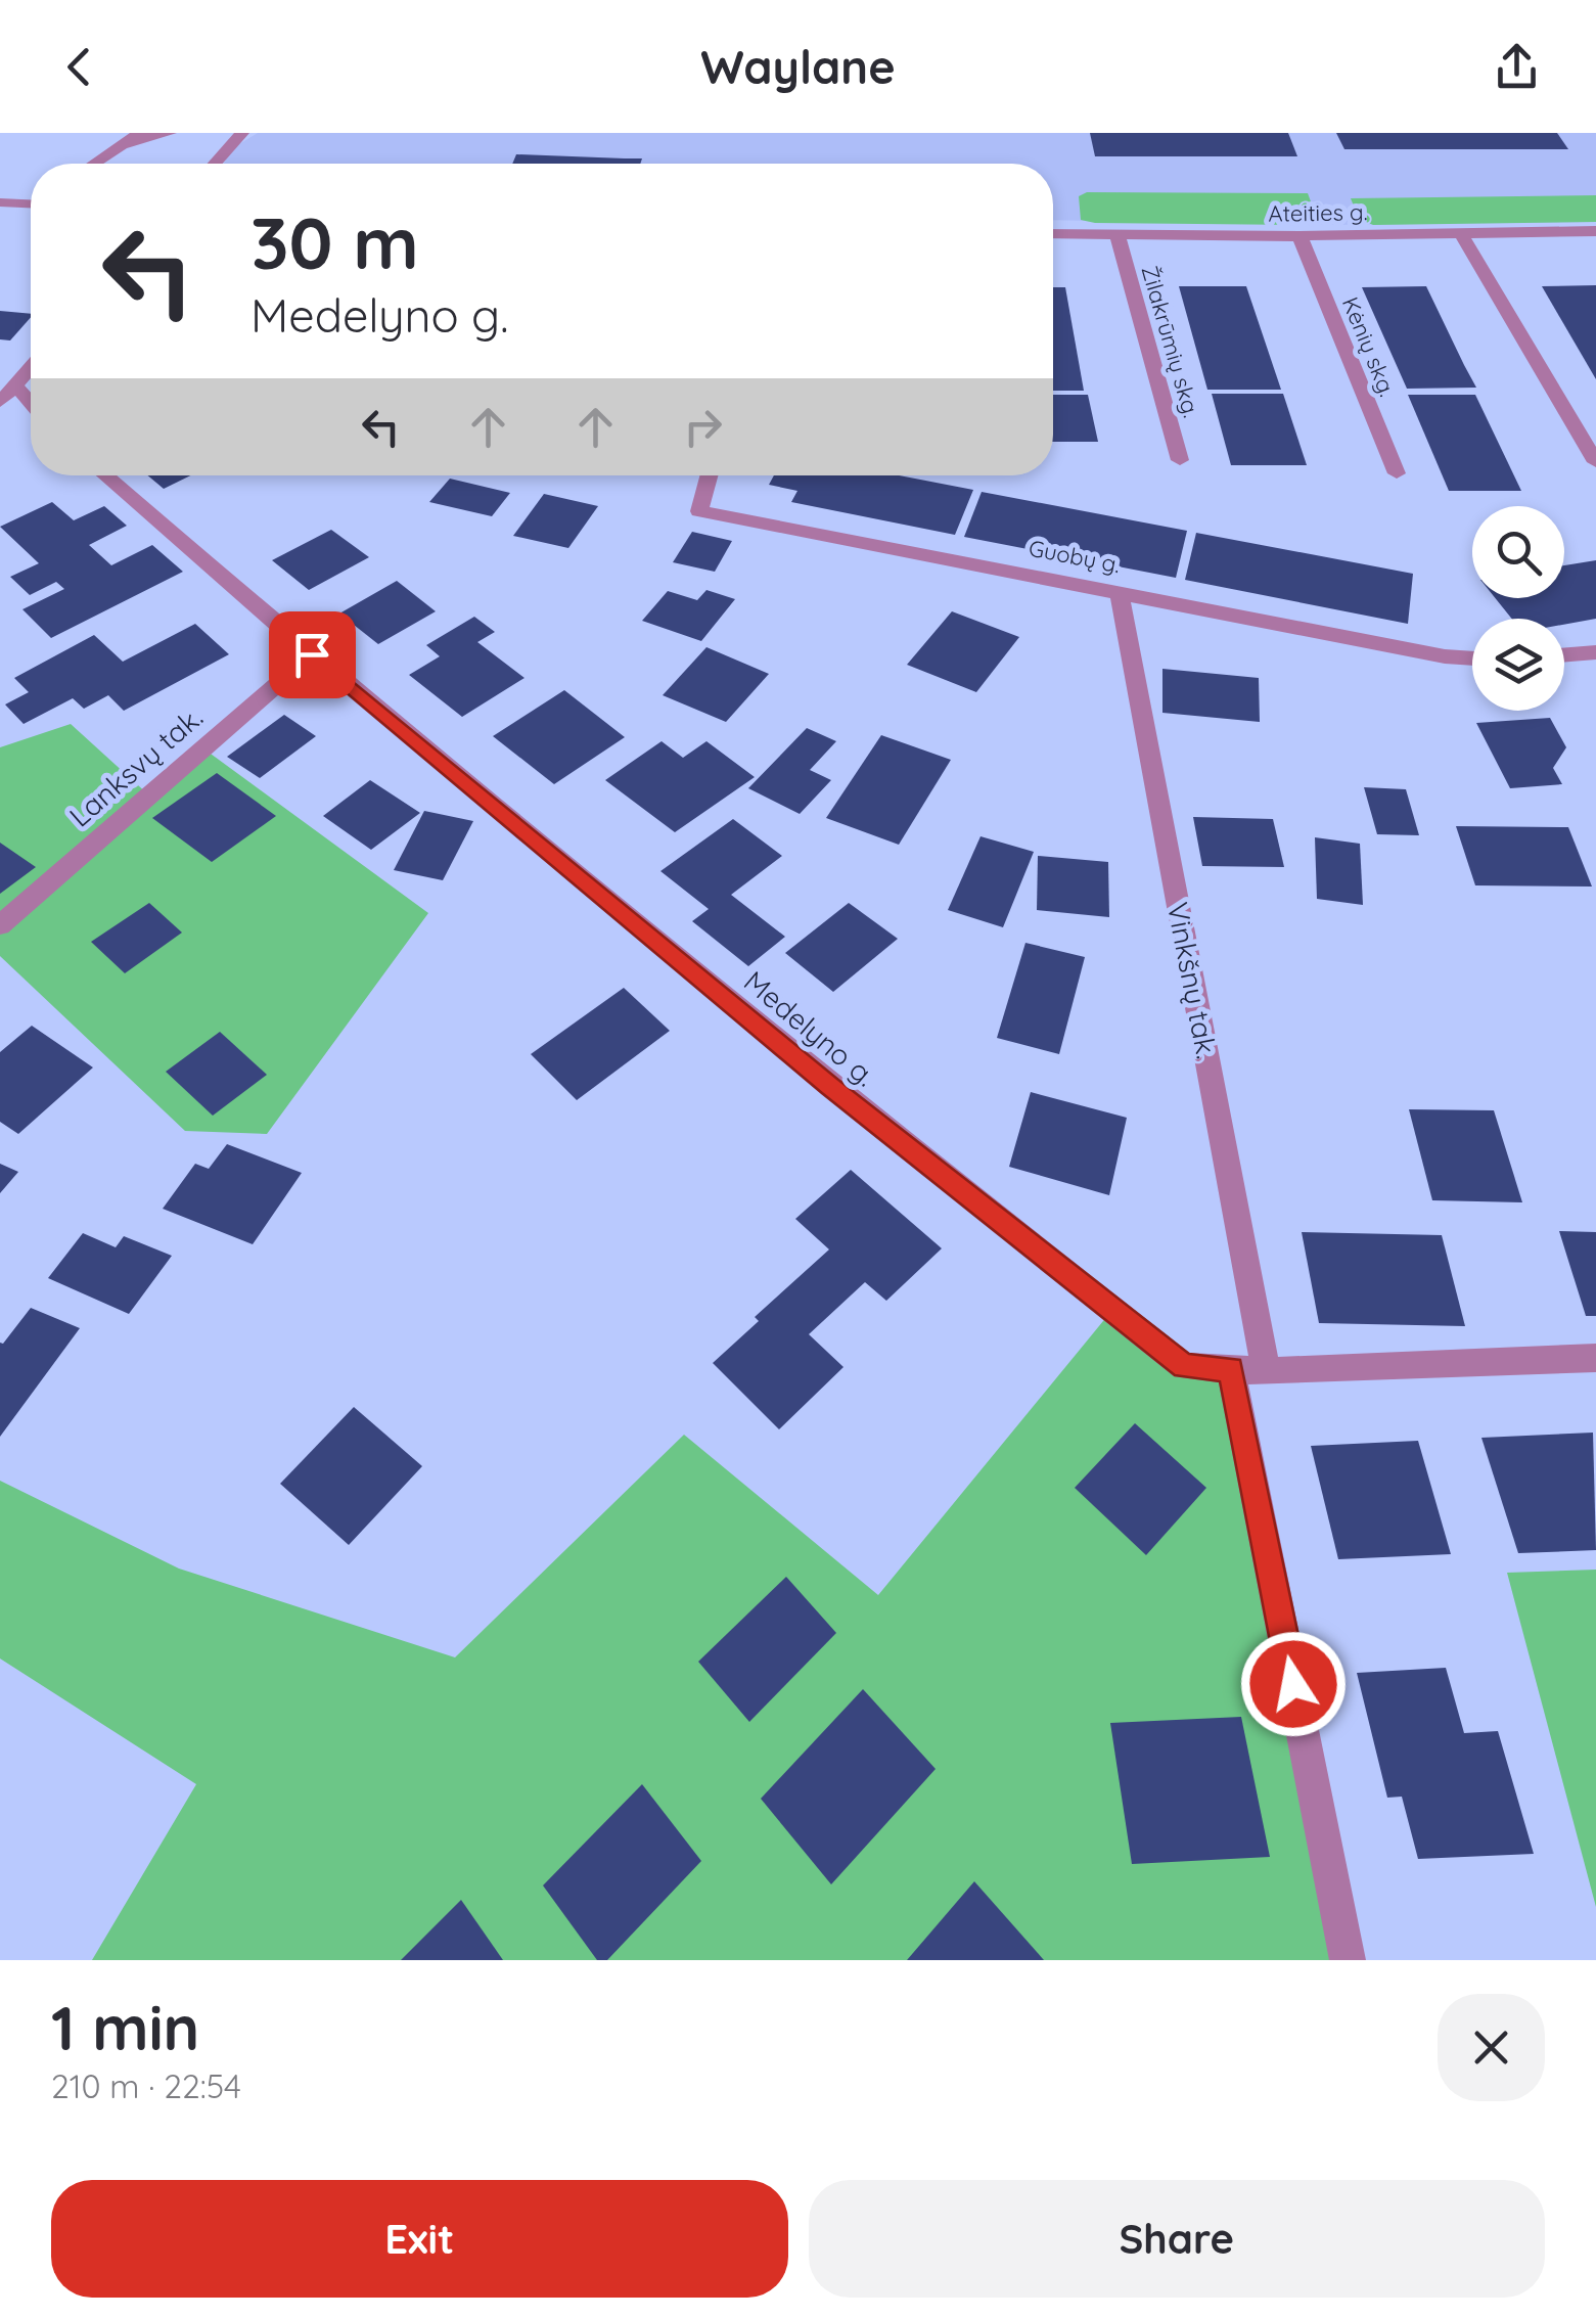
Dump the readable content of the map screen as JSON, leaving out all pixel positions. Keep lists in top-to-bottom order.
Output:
{
  "streets": {
    "street": [
      "Ateities g.",
      "Žilakrūmių skg.",
      "Kėnių skg.",
      "Guobų g.",
      "Lanksvų tak.",
      "Vinkšnų tak.",
      "Medelyno g."
    ]
  },
  "crossings": [
    ["Ateities g.", "Žilakrūmių skg."],
    ["Ateities g.", "Kėnių skg."],
    ["Guobų g.", "Vinkšnų tak."],
    ["Lanksvų tak.", "Medelyno g."],
    ["Vinkšnų tak.", "Medelyno g."]
  ],
  "page": {
    "header": "Waylane",
    "turn": ["30 m", "Medelyno g."],
    "heading": ["1 min", "210 m · 22:54"],
    "buttons": ["Exit", "Share"]
  }
}
